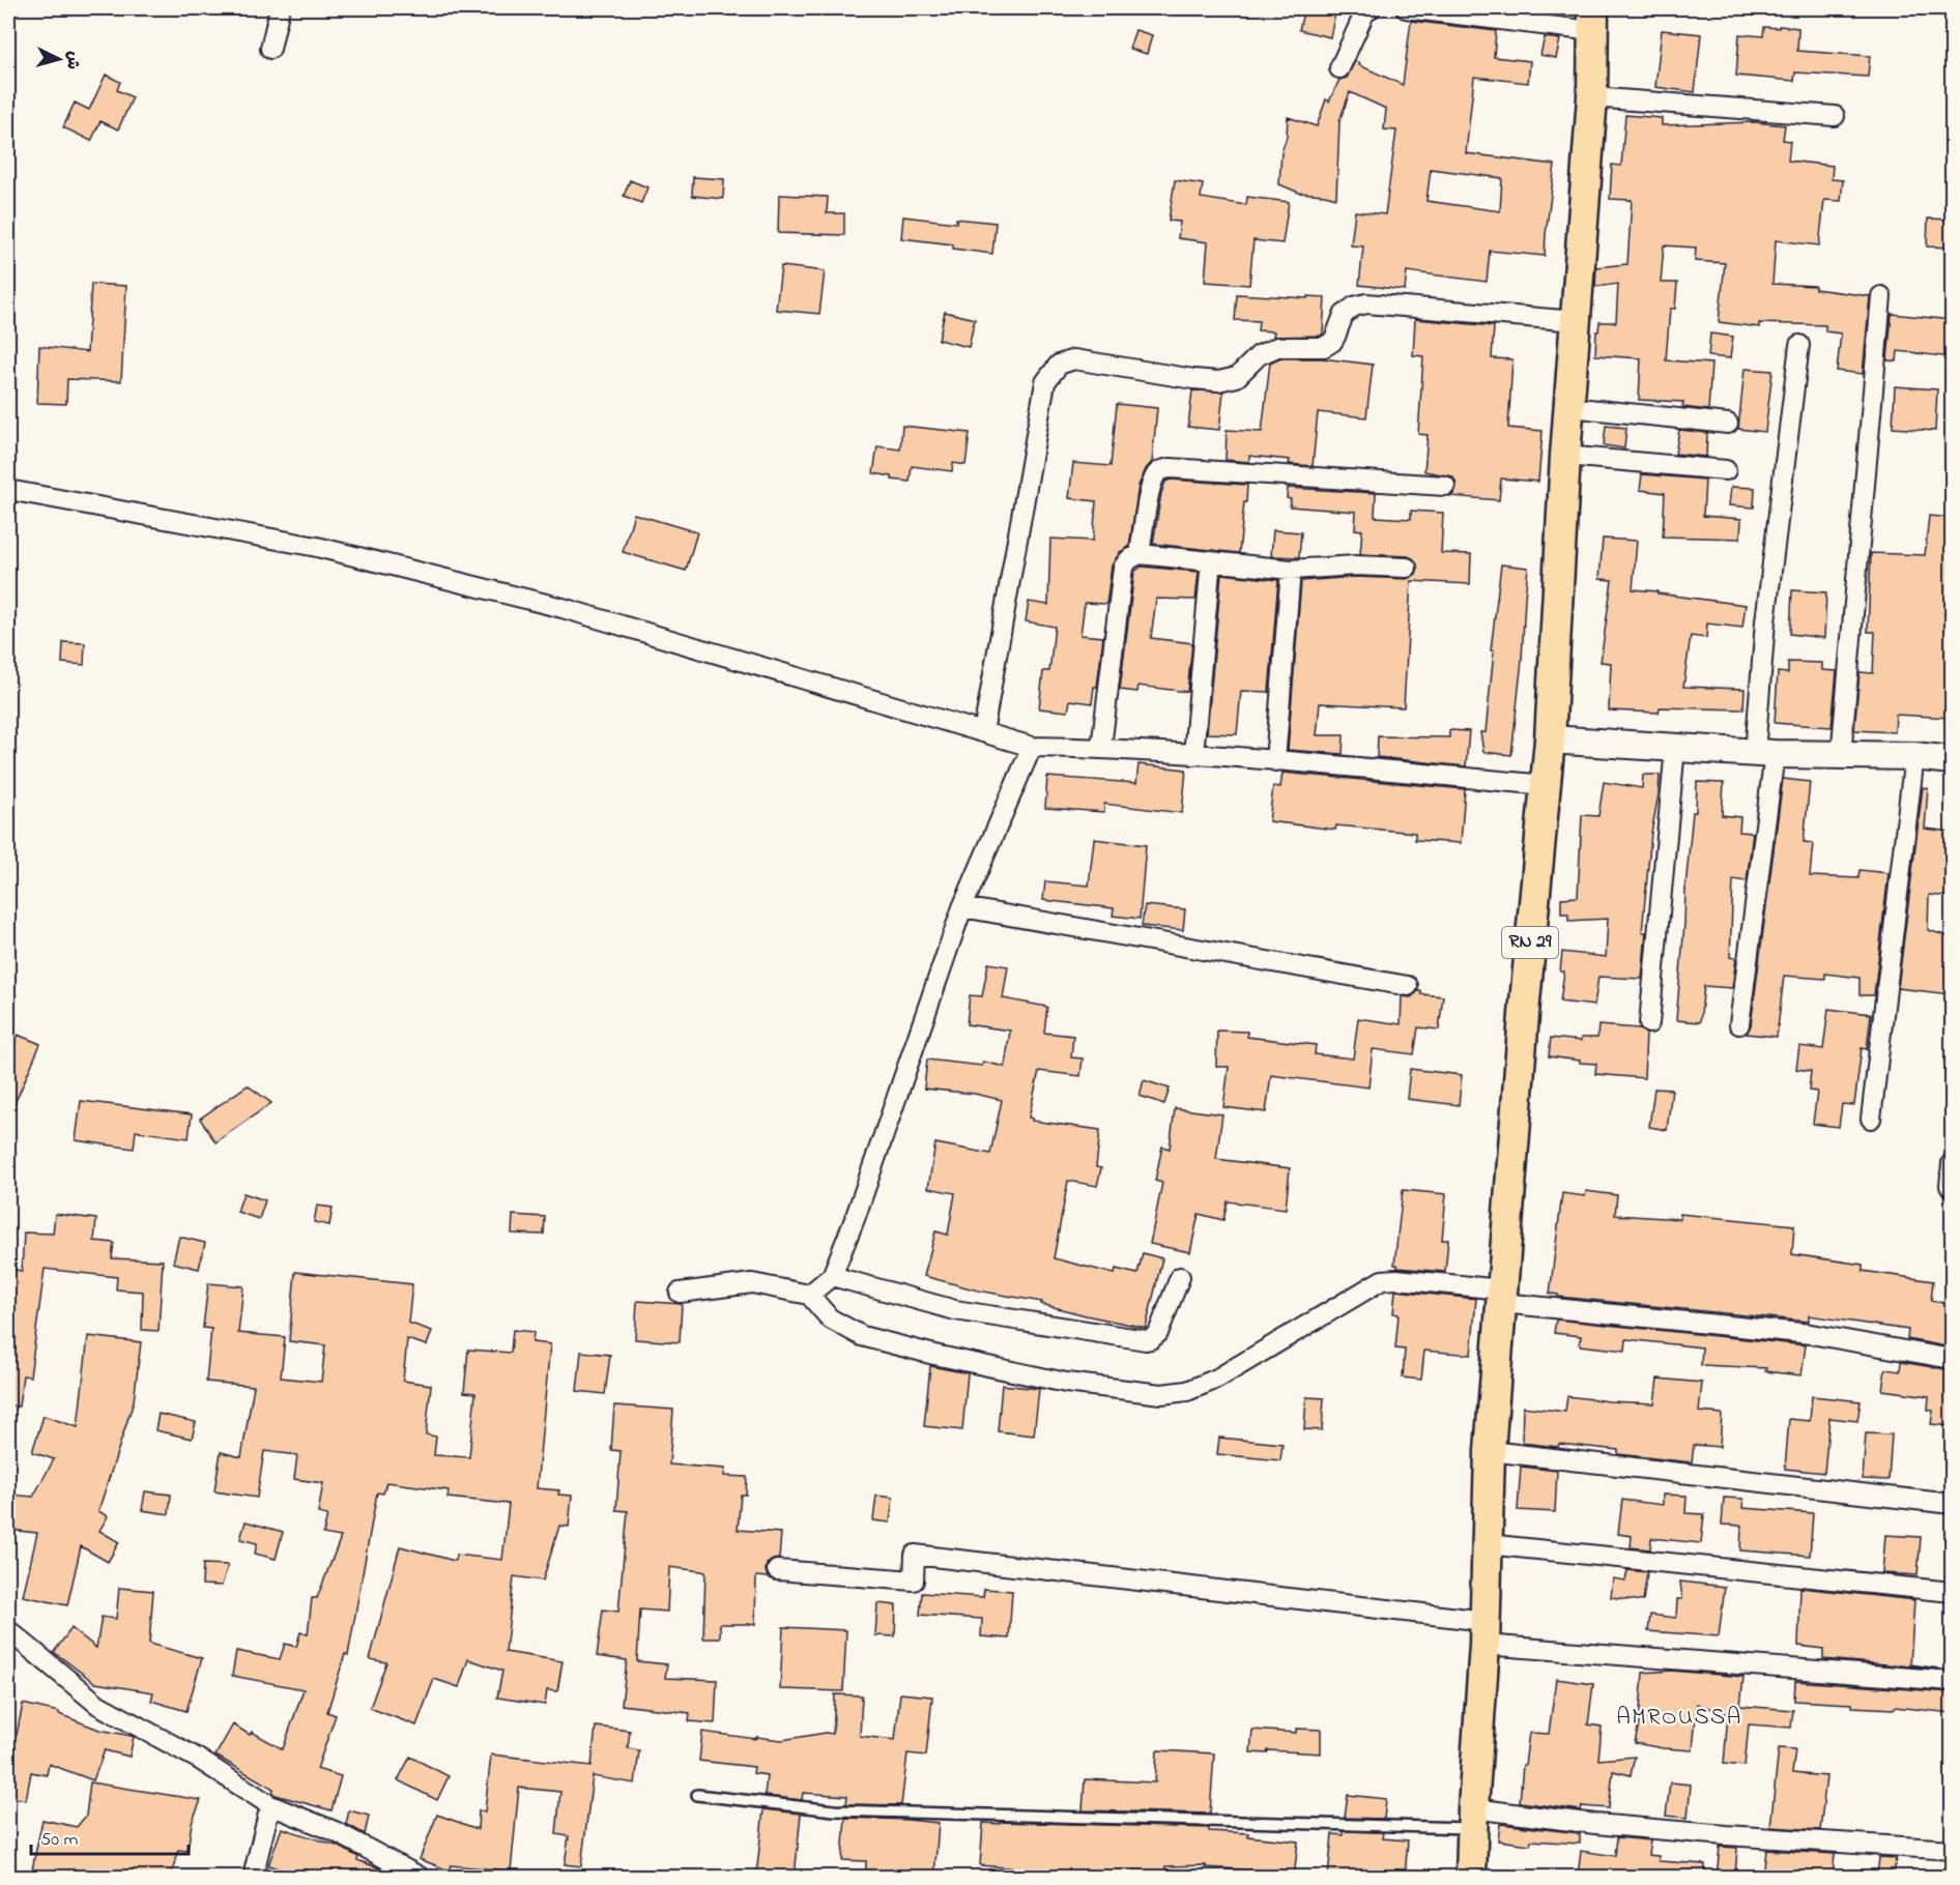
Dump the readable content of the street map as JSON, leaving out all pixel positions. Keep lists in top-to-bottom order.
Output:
{
  "streets": {
    "main road": ["RN 29"]
  },
  "districts": ["AMROUSSA"],
  "scale_bar": "50 m",
  "north": "right"
}
